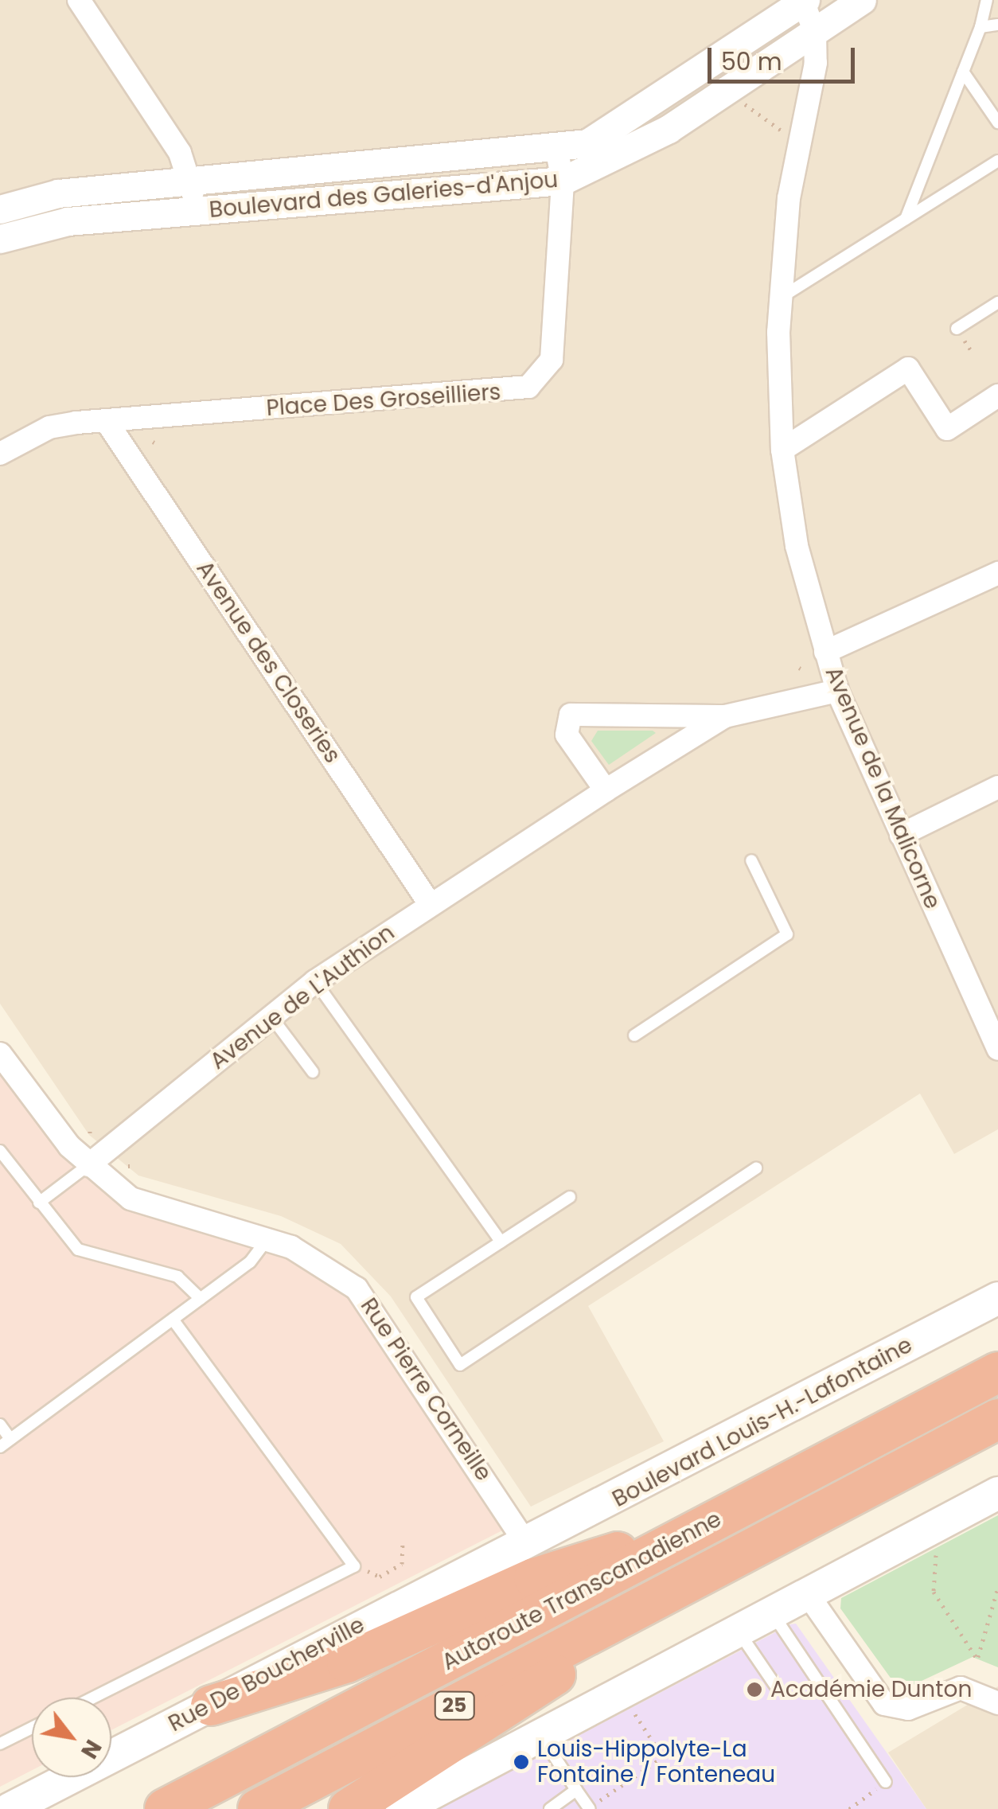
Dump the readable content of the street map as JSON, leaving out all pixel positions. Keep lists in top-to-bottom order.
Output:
{
  "streets": {
    "highway": ["Autoroute Transcanadienne", "25"],
    "main road": ["Boulevard Louis-H.-Lafontaine", "Rue De Boucherville"],
    "street": [
      "Boulevard des Galeries-d'Anjou",
      "Place Des Groseilliers",
      "Avenue des Closeries",
      "Avenue de la Malicorne",
      "Avenue de L'Authion",
      "Rue Pierre Corneille"
    ]
  },
  "crossings": [
    ["Boulevard des Galeries-d'Anjou", "Place Des Groseilliers"],
    ["Boulevard des Galeries-d'Anjou", "Avenue de la Malicorne"],
    ["Place Des Groseilliers", "Avenue des Closeries"],
    ["Avenue des Closeries", "Avenue de L'Authion"],
    ["Avenue de la Malicorne", "Avenue de L'Authion"],
    ["Avenue de L'Authion", "Rue Pierre Corneille"],
    ["Rue Pierre Corneille", "Boulevard Louis-H.-Lafontaine"],
    ["Rue Pierre Corneille", "Rue De Boucherville"],
    ["Boulevard Louis-H.-Lafontaine", "Rue De Boucherville"]
  ],
  "places": ["Académie Dunton", "Louis-Hippolyte-La Fontaine / Fonteneau"],
  "scale_bar": "50 m",
  "north": "bottom right"
}
